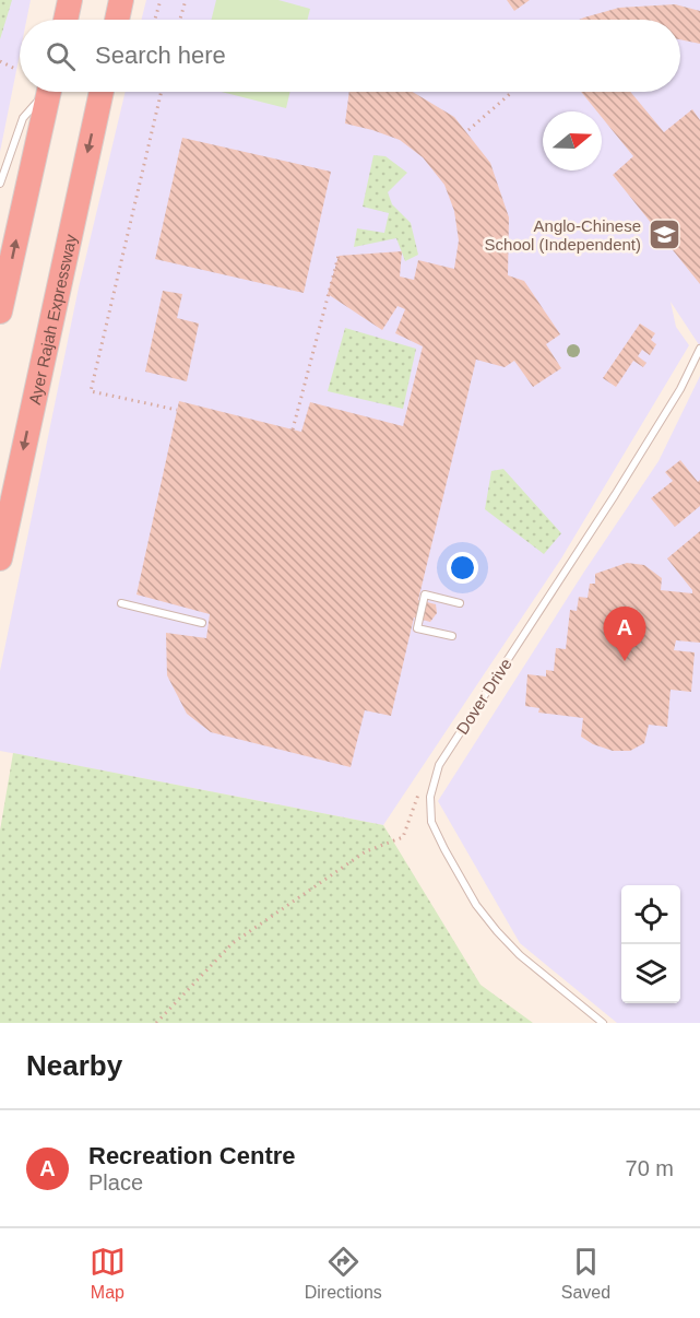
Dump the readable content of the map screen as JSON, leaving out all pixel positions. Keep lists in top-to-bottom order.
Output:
{
  "streets": {
    "highway": ["Ayer Rajah Expressway"],
    "lane": ["Dover Drive"]
  },
  "places": {
    "school or university": ["Anglo-Chinese School (Independent)"]
  },
  "north": "right",
  "page": {
    "search": "Search here",
    "pins": "A",
    "heading": "Nearby",
    "list": [
      {
        "mark": "A",
        "name": "Recreation Centre",
        "note": "Place",
        "value": "70 m"
      }
    ],
    "nav": ["Map", "Directions", "Saved"]
  }
}
